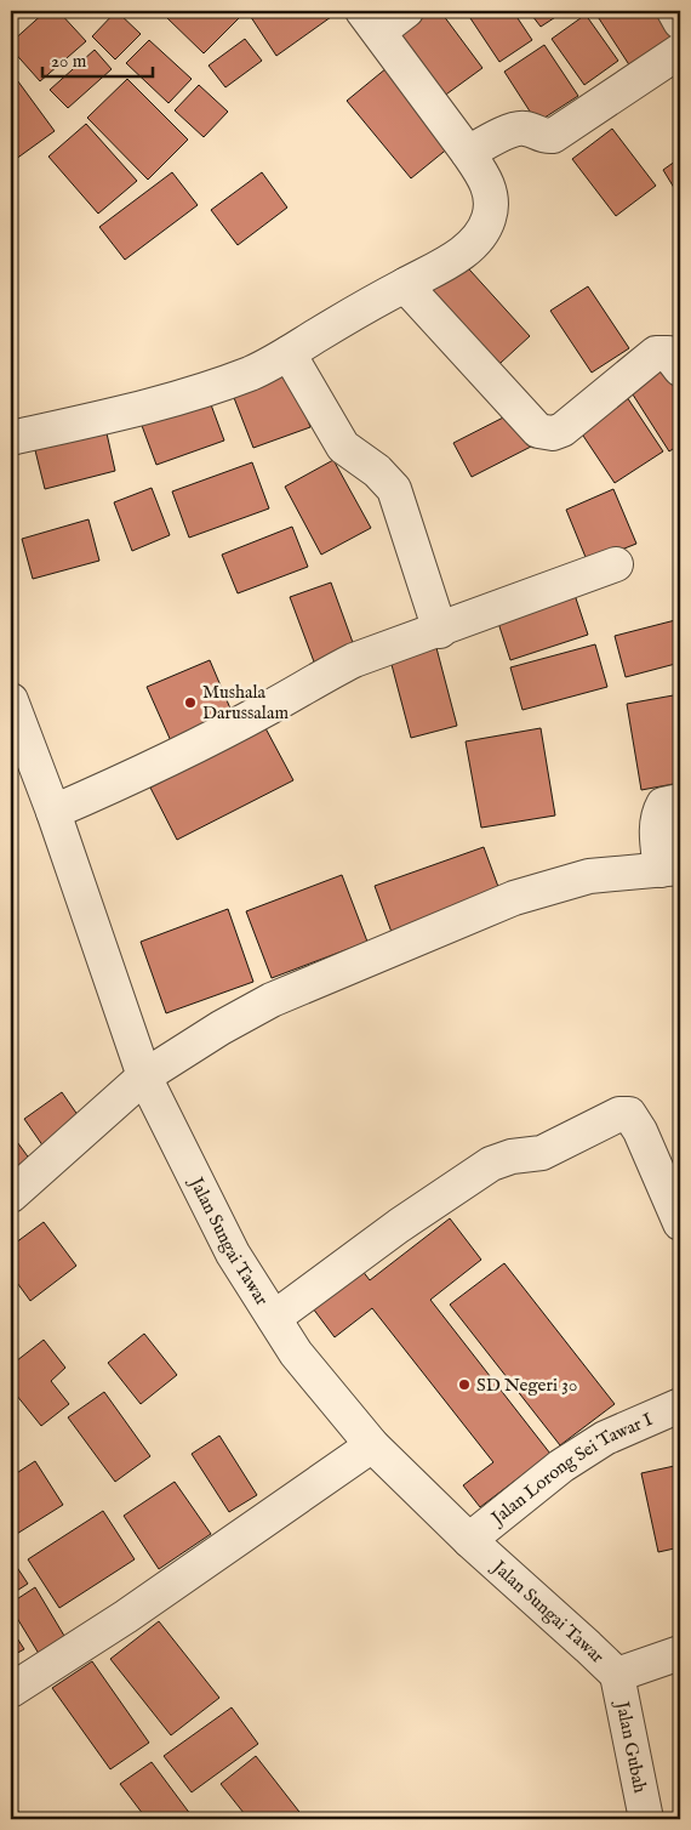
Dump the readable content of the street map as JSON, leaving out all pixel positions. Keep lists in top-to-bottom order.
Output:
{
  "streets": {
    "street": ["Jalan Sungai Tawar", "Jalan Lorong Sei Tawar I", "Jalan Gubah"]
  },
  "crossings": [
    ["Jalan Sungai Tawar", "Jalan Lorong Sei Tawar I"],
    ["Jalan Sungai Tawar", "Jalan Gubah"]
  ],
  "places": ["Mushala Darussalam", "SD Negeri 30"],
  "scale_bar": "20 m"
}
